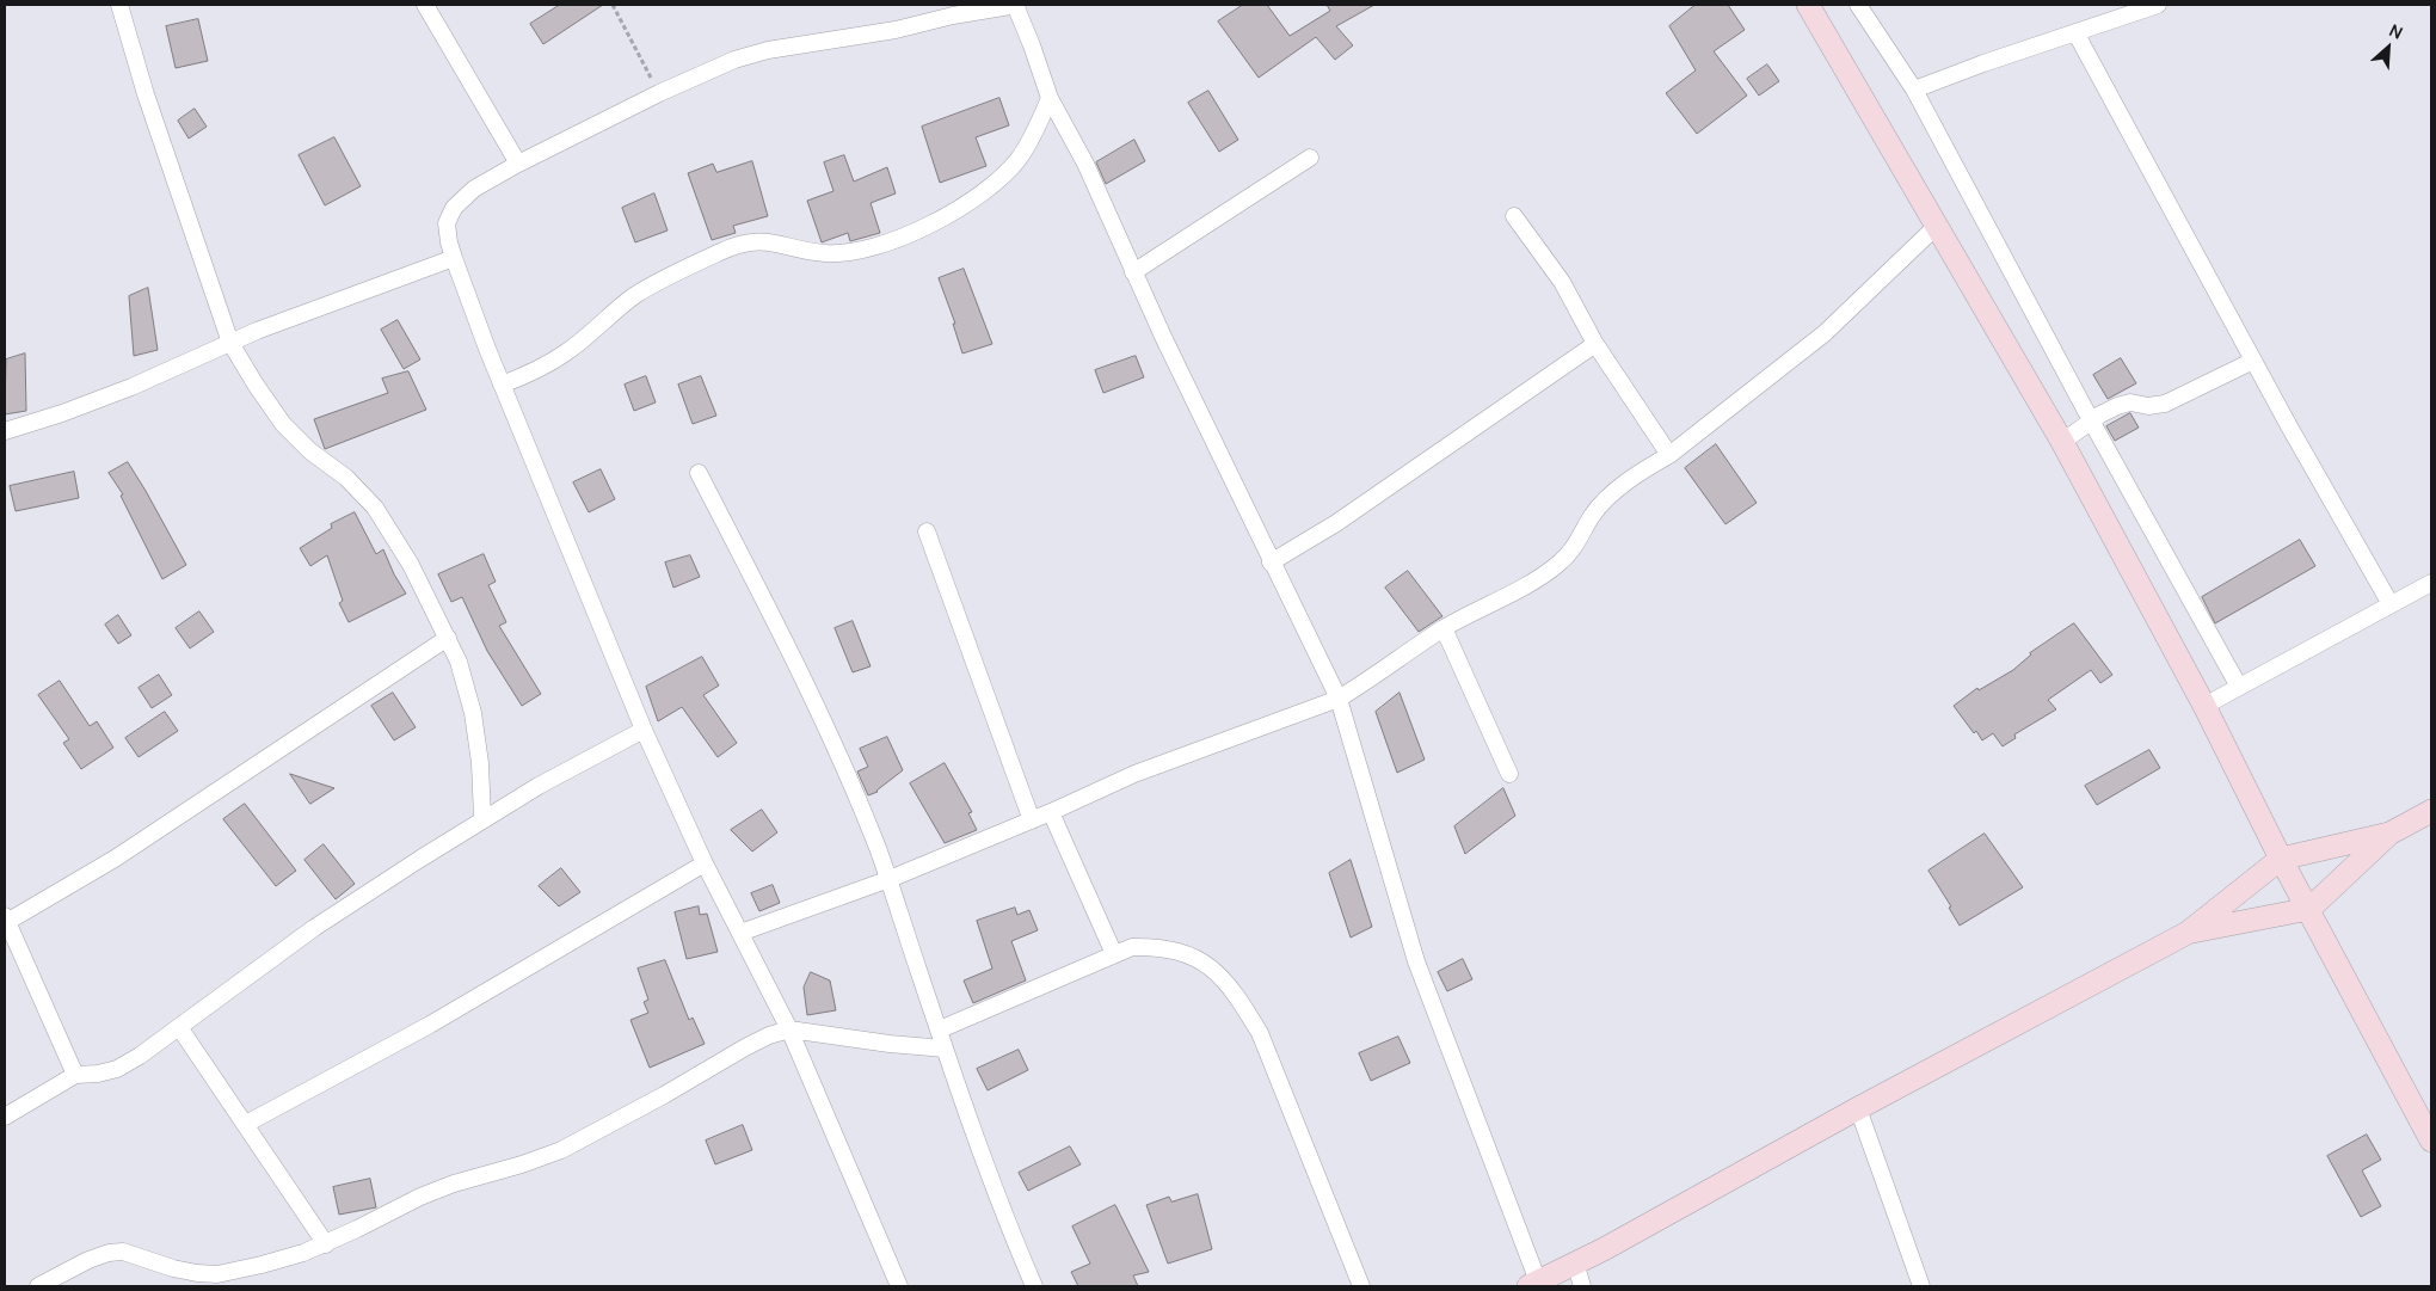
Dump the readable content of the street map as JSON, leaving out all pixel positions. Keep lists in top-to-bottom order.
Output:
{
  "north": "top right"
}
